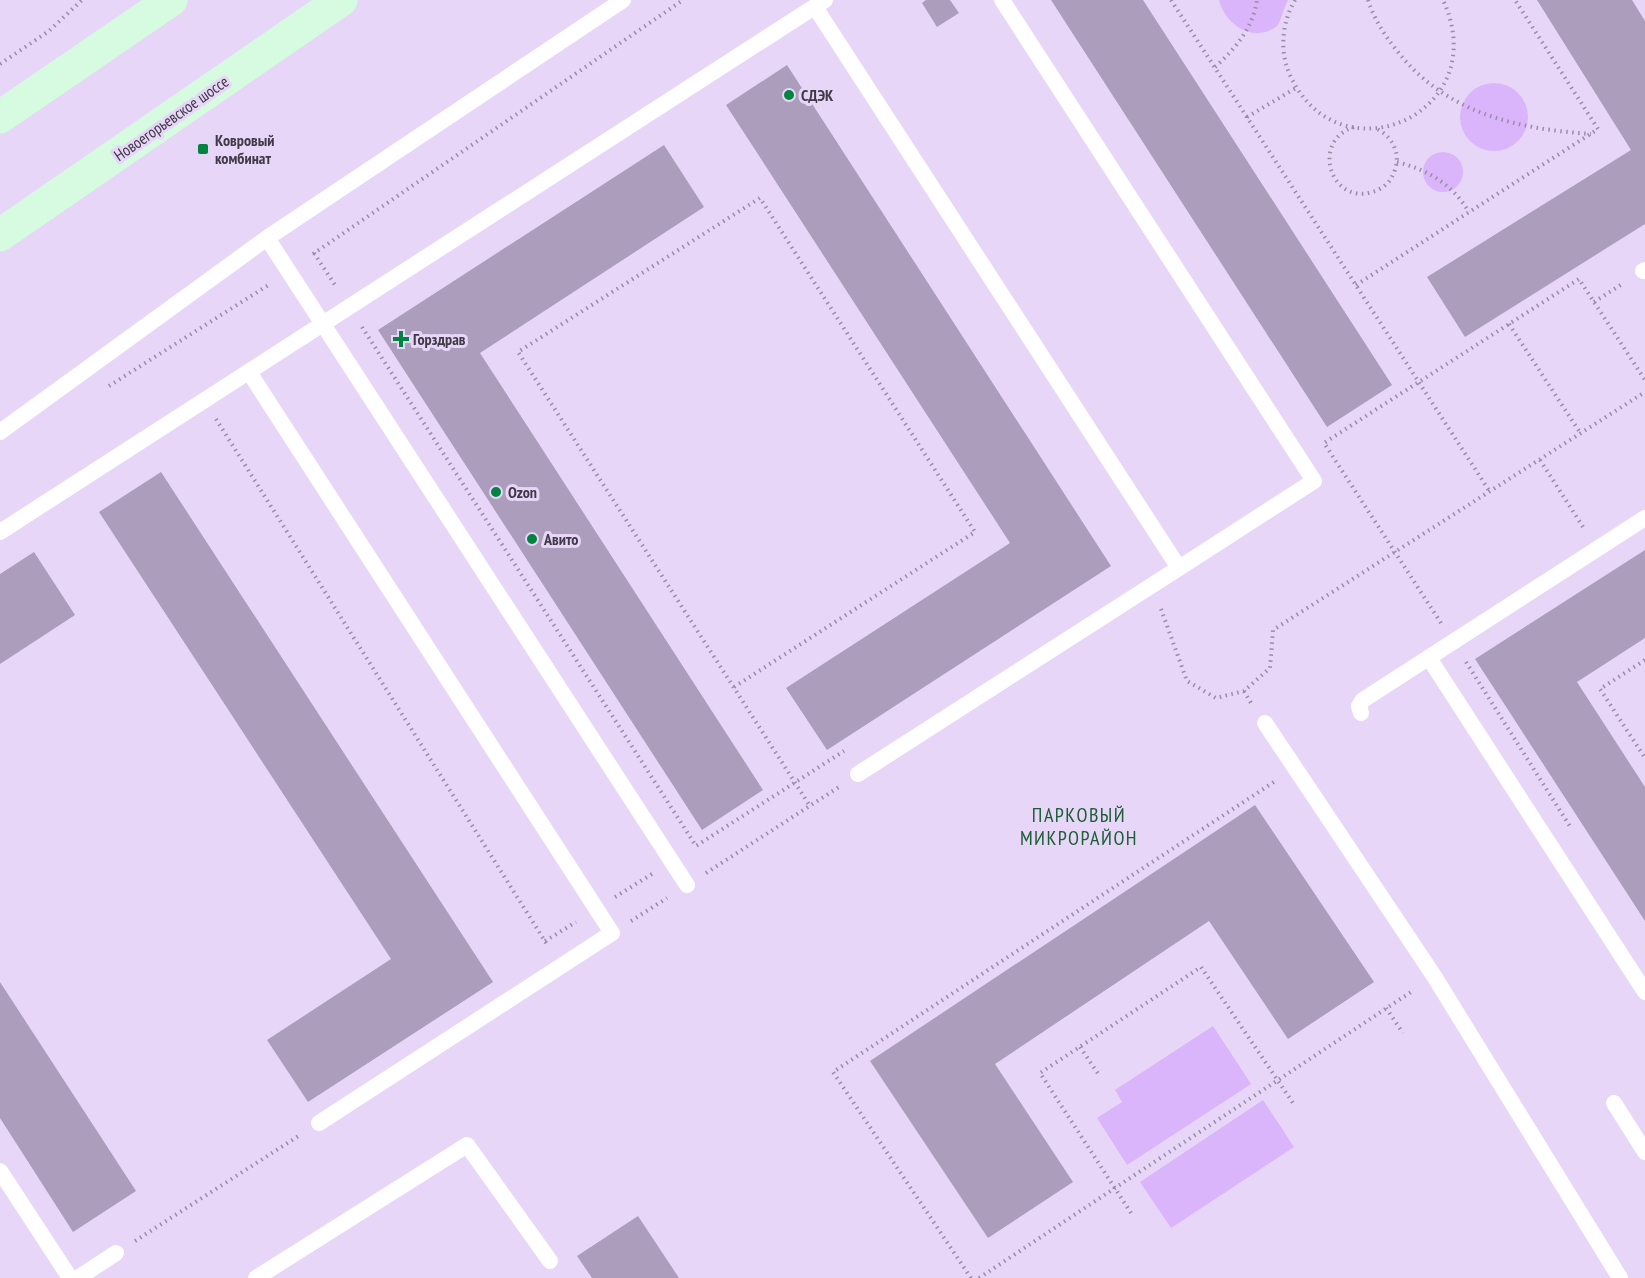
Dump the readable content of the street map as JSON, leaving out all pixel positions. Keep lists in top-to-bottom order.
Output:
{
  "streets": {
    "main road": ["Новоегорьевское шоссе"]
  },
  "districts": ["ПАРКОВЫЙ МИКРОРАЙОН"],
  "places": {
    "other": ["СДЭК", "Ozon", "Авито"],
    "transit": ["Ковровый комбинат"],
    "health": ["Горздрав"]
  }
}
